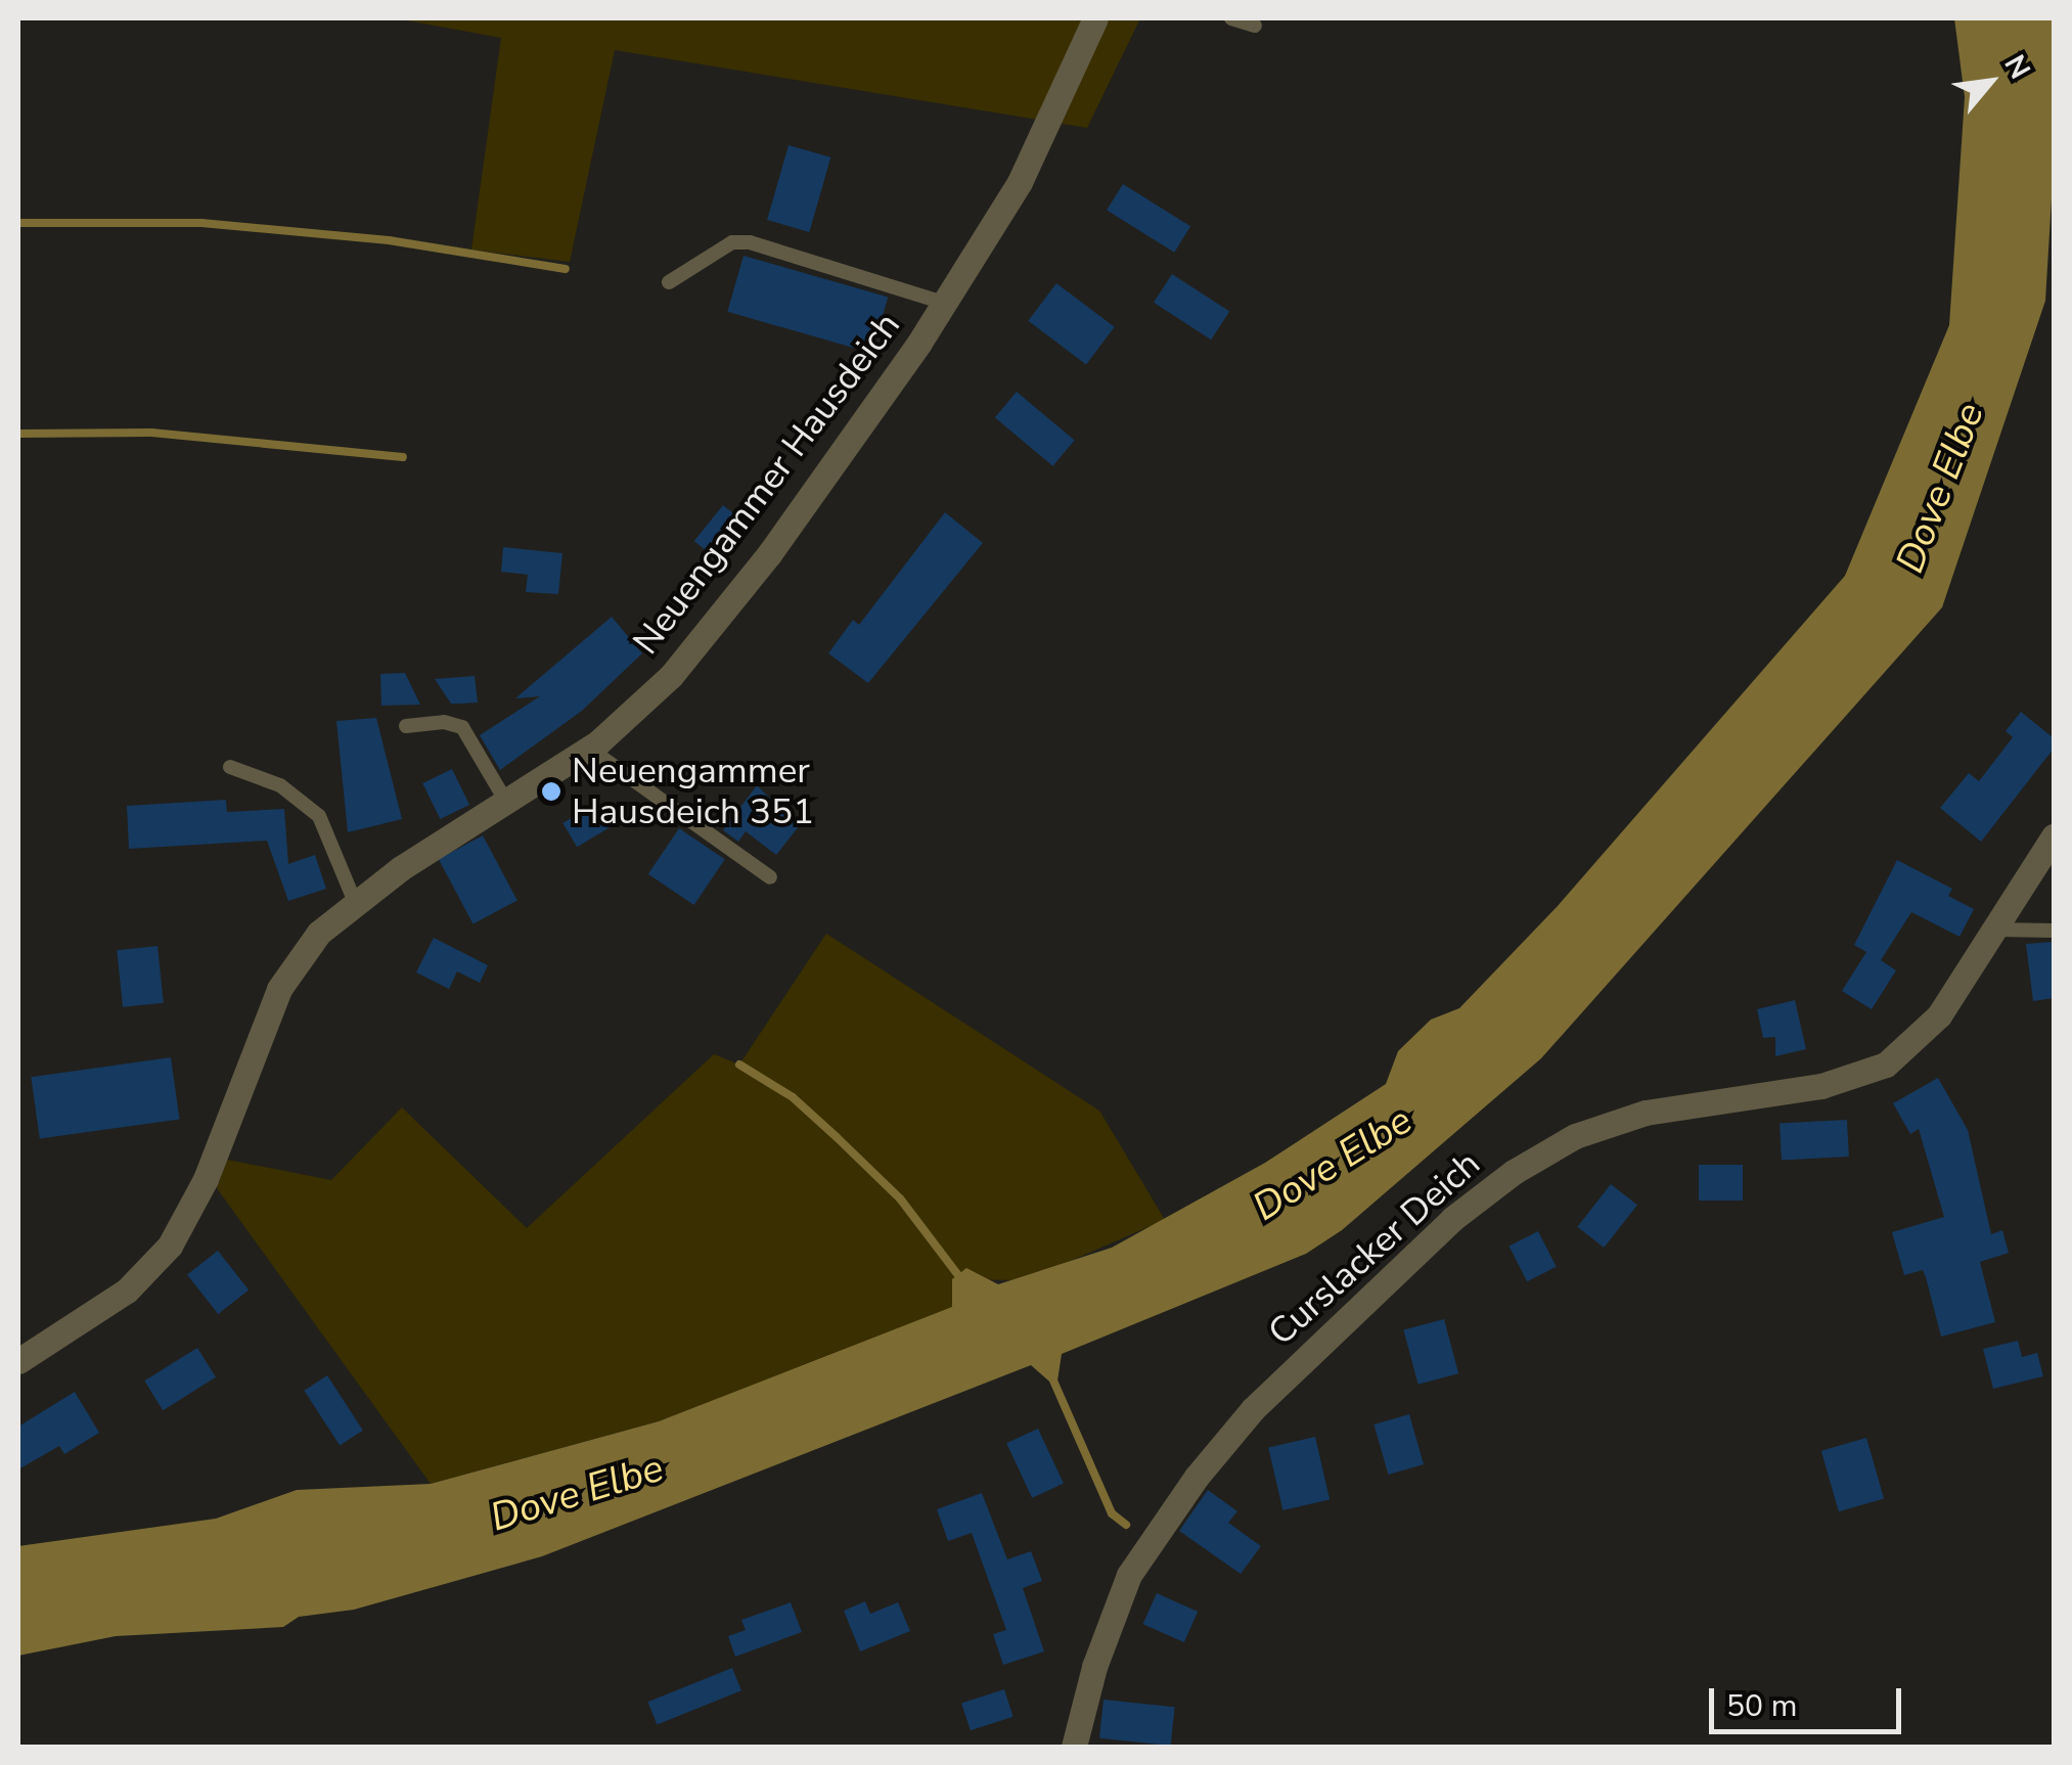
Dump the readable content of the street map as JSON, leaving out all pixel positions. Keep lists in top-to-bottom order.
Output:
{
  "streets": {
    "street": ["Neuengammer Hausdeich", "Curslacker Deich"]
  },
  "water": ["Dove Elbe"],
  "places": ["Neuengammer Hausdeich 351"],
  "scale_bar": "50 m",
  "north": "top right"
}
